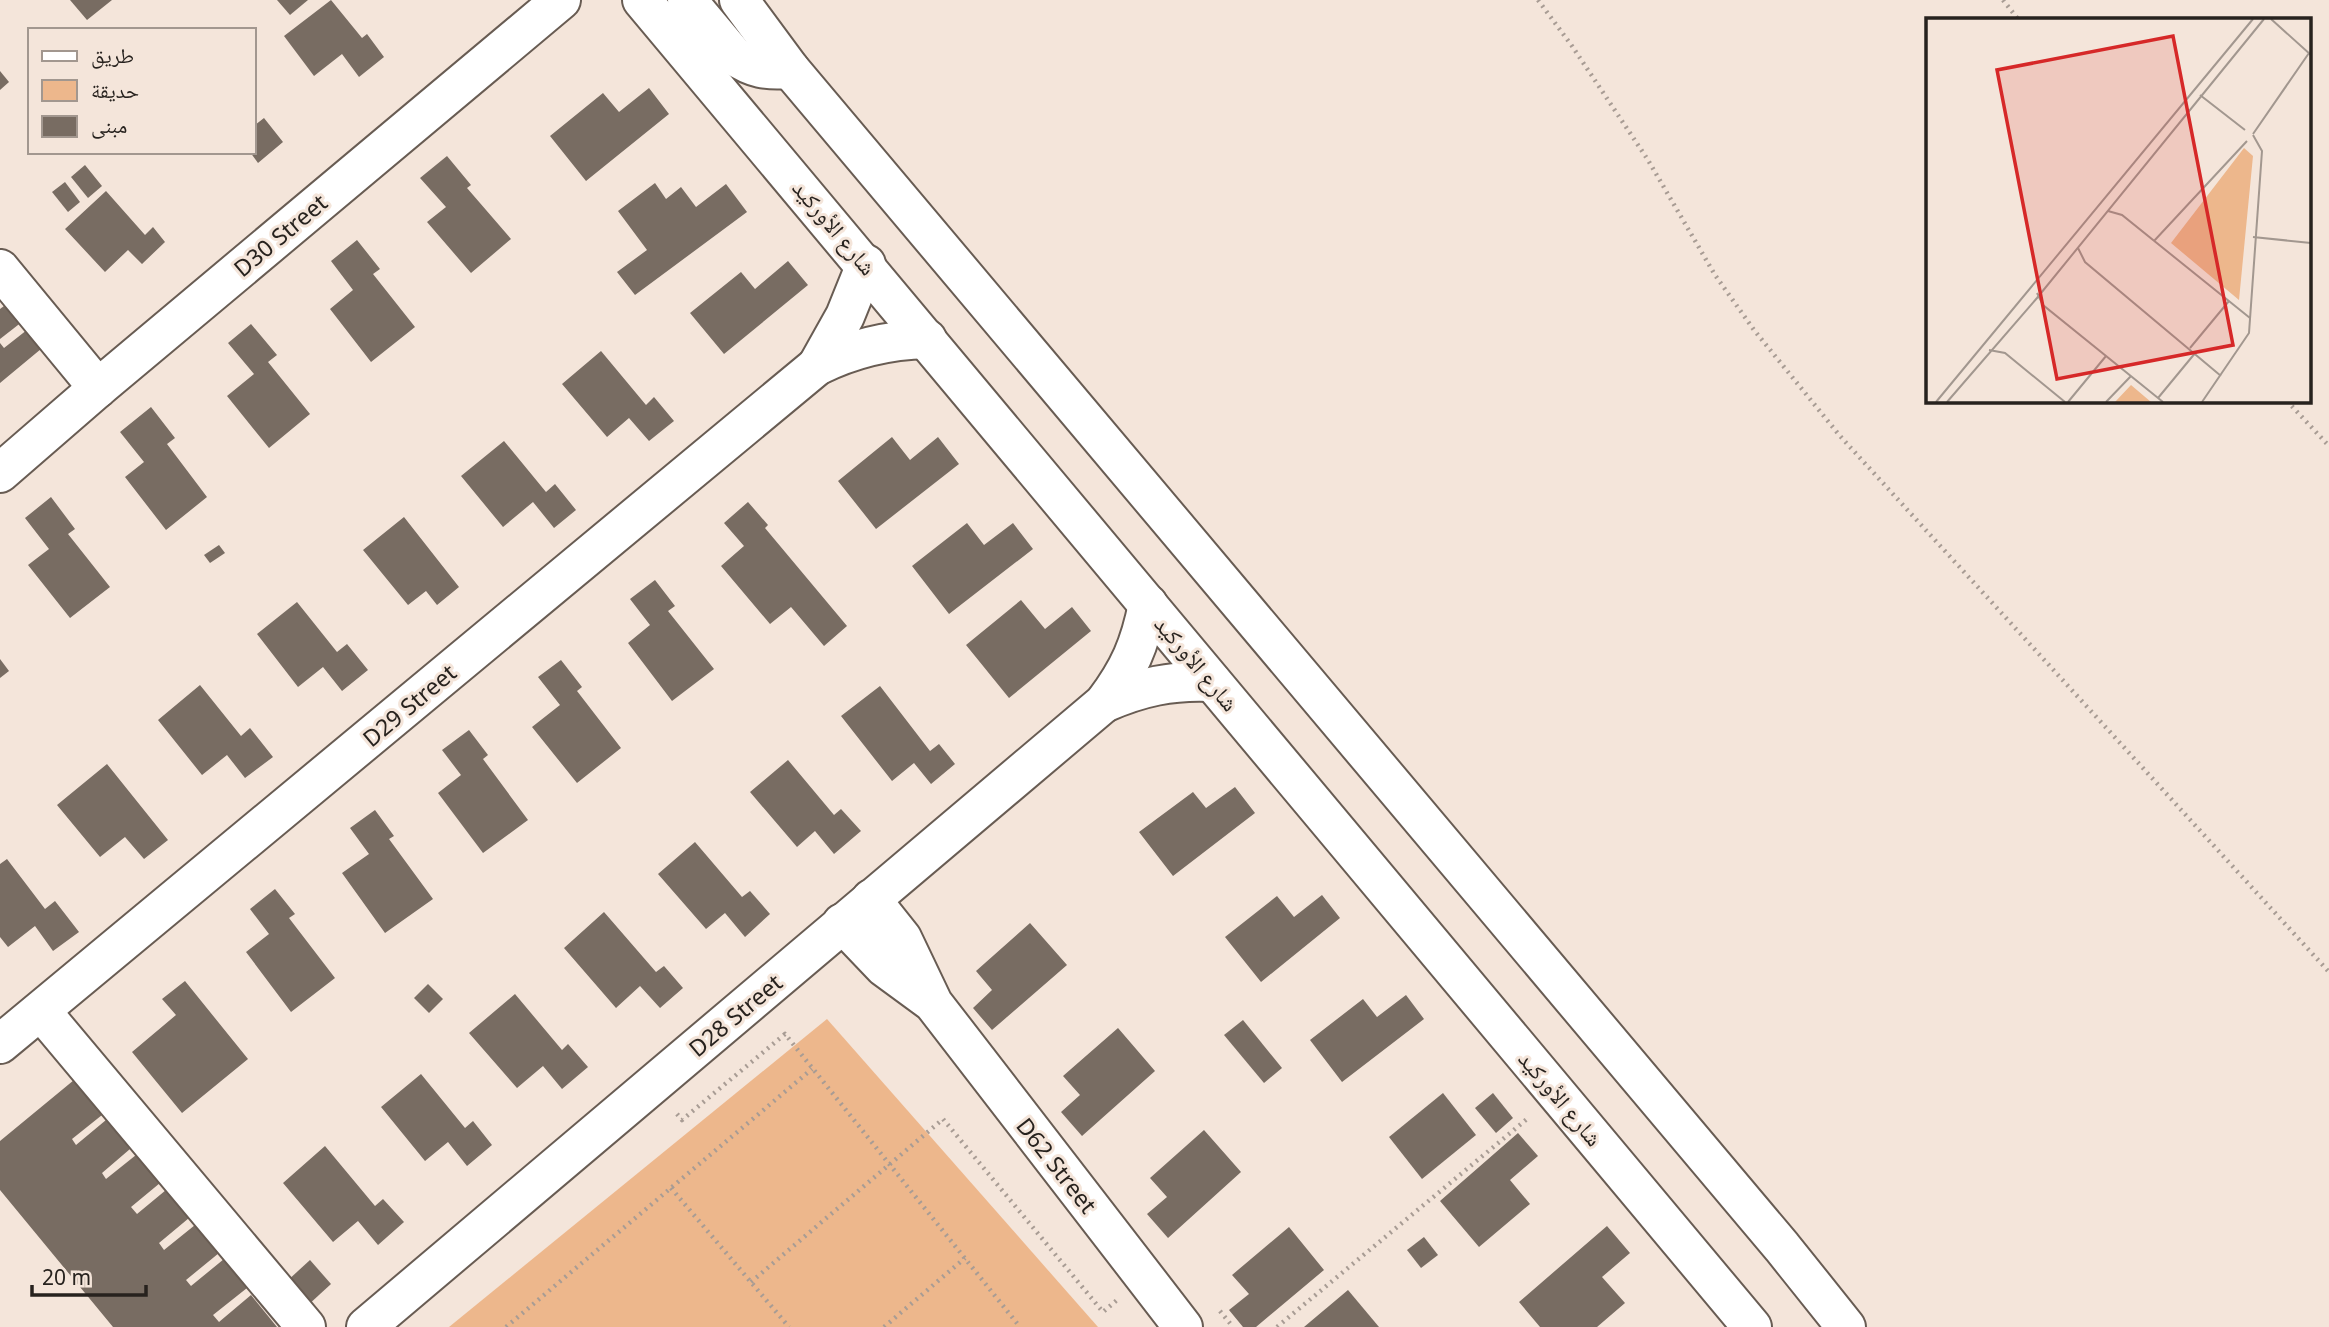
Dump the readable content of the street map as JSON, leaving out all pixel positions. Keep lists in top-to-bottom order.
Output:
{
  "streets": {
    "street": [
      "شارع الأوركيد",
      "D30 Street",
      "D29 Street",
      "D28 Street",
      "D62 Street"
    ]
  },
  "crossings": [
    ["شارع الأوركيد", "D29 Street"],
    ["شارع الأوركيد", "D28 Street"],
    ["D28 Street", "D62 Street"]
  ],
  "legend": ["طريق", "حديقة", "مبنى"],
  "scale_bar": "20 m"
}
